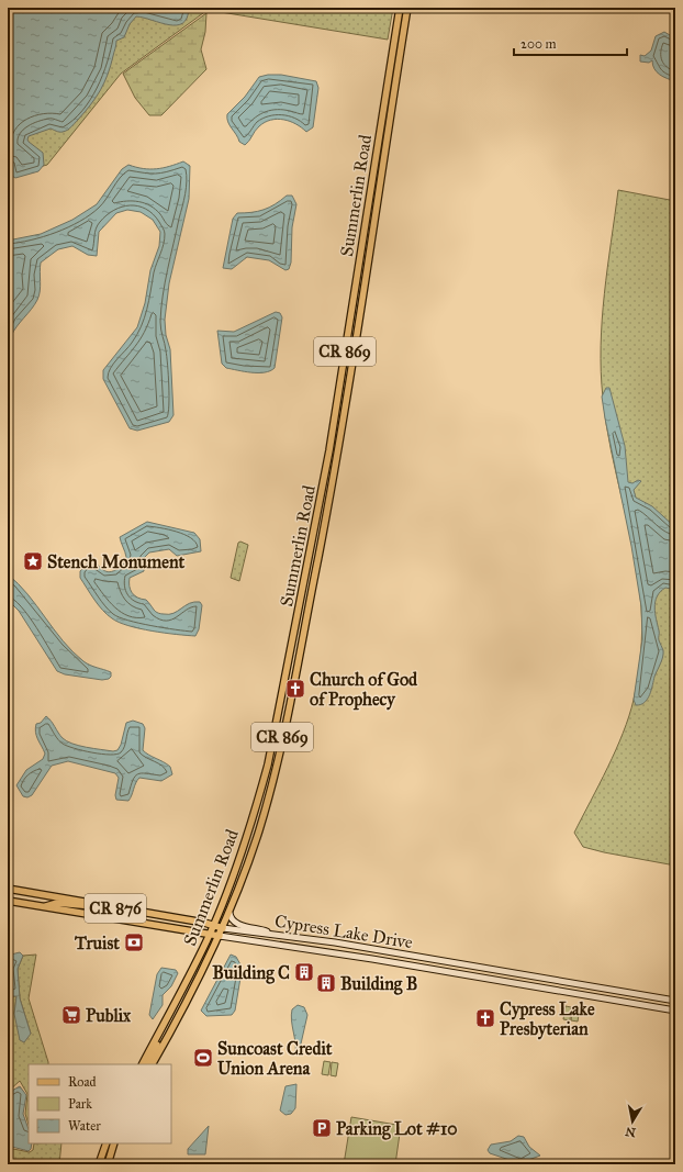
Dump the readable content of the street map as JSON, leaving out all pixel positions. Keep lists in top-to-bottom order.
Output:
{
  "streets": {
    "main road": [
      "Summerlin Road",
      "CR 869",
      "CR 876",
      "Cypress Lake Drive"
    ]
  },
  "crossings": [
    ["Summerlin Road", "Cypress Lake Drive"]
  ],
  "places": {
    "place": ["Stench Monument"],
    "church": ["Church of God of Prophecy", "Cypress Lake Presbyterian"],
    "bank": ["Truist"],
    "building": ["Building C", "Building B"],
    "supermarket": ["Publix"],
    "sports": ["Suncoast Credit Union Arena"],
    "parking": ["Parking Lot #10"]
  },
  "legend": ["Road", "Park", "Water"],
  "scale_bar": "200 m",
  "north": "bottom"
}
